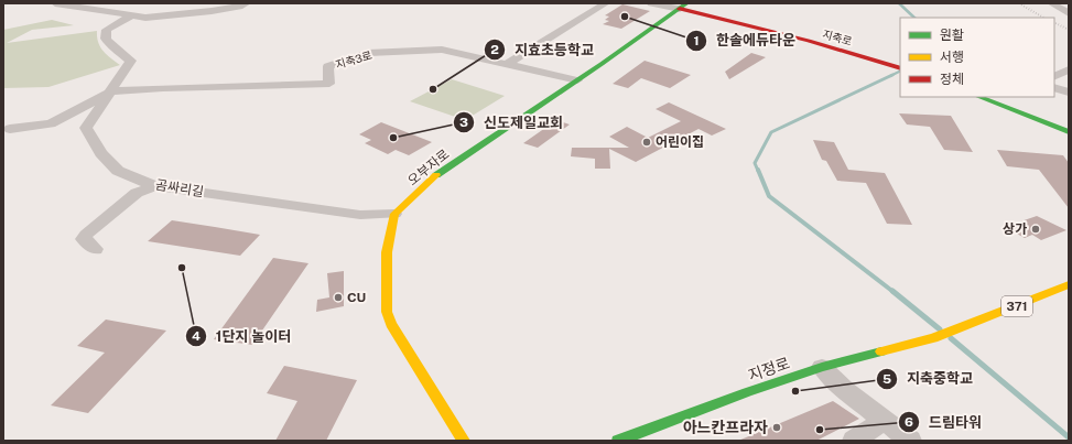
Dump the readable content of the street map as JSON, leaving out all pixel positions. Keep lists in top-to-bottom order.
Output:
{
  "streets": {
    "main road": [
      "지축로",
      "오부자로",
      "371",
      "지정로"
    ],
    "street": ["지축3로", "곰싸리길"]
  },
  "crossings": [
    ["지축로", "오부자로"],
    ["지축3로", "오부자로"],
    ["지축3로", "곰싸리길"],
    ["오부자로", "곰싸리길"]
  ],
  "places": [
    "한솔에듀타운",
    "지효초등학교",
    "신도제일교회",
    "어린이집",
    "상가",
    "1단지 놀이터",
    "CU",
    "지축중학교",
    "아느칸프라자",
    "드림타워"
  ],
  "legend": ["원활", "서행", "정체"]
}
